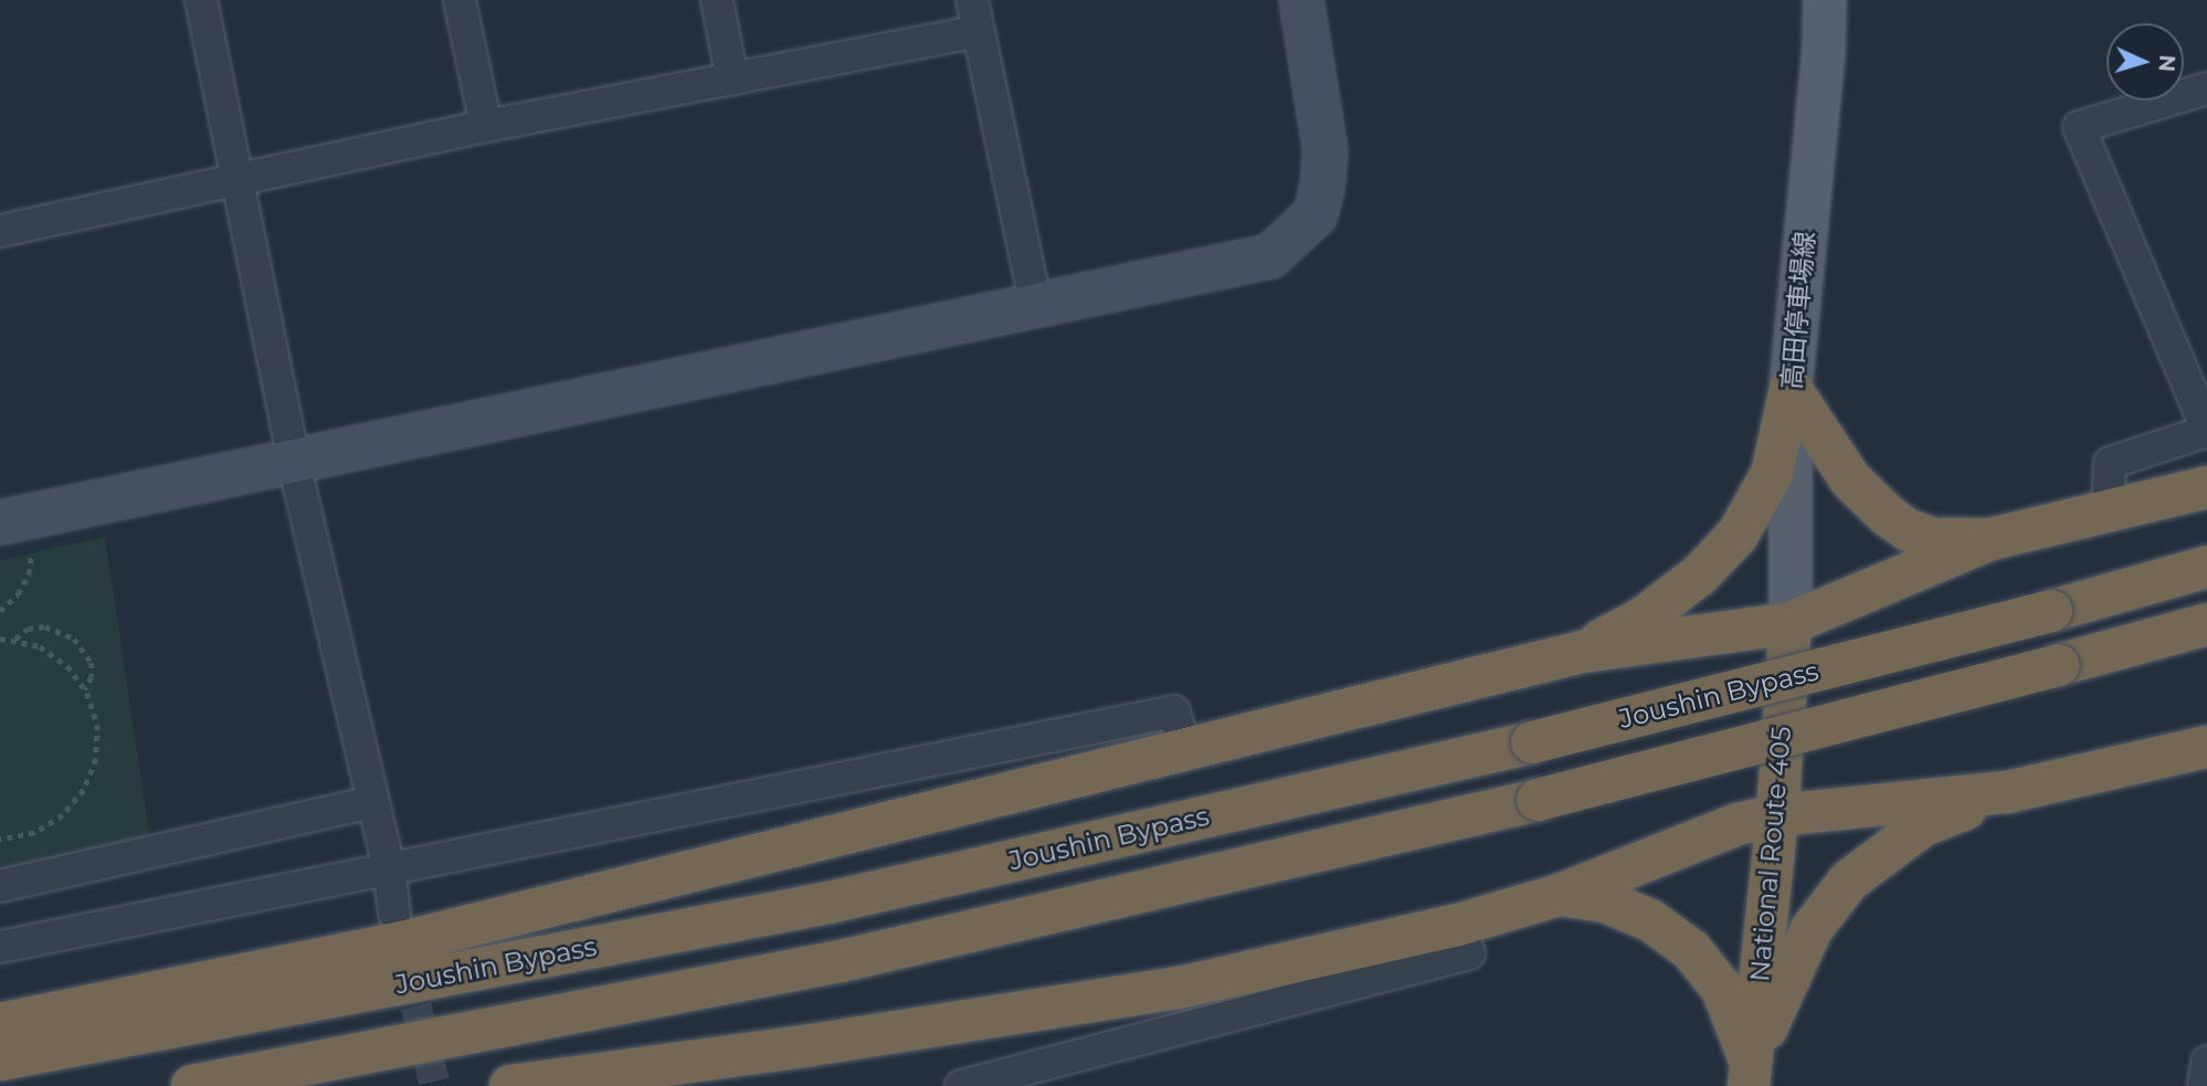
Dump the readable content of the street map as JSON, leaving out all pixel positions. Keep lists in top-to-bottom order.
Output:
{
  "streets": {
    "highway": ["Joushin Bypass", "National Route 405"],
    "main road": ["高田停車場線"]
  },
  "crossings": [
    ["高田停車場線", "National Route 405"]
  ],
  "north": "right"
}
